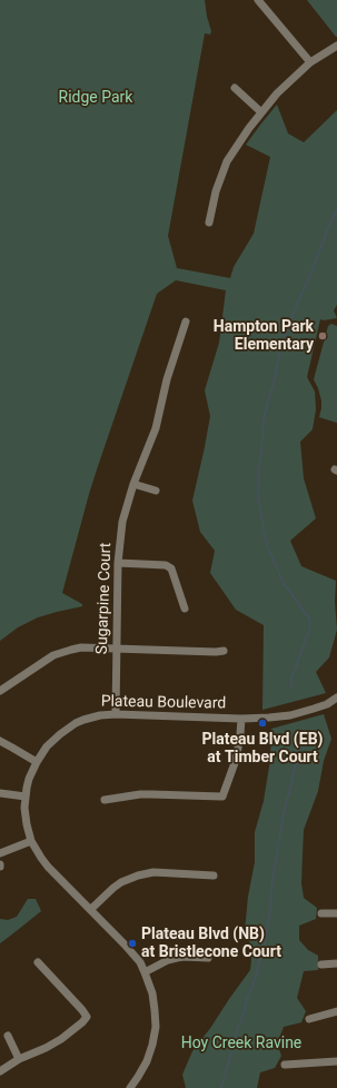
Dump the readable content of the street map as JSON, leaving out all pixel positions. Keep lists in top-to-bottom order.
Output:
{
  "streets": {
    "street": ["Sugarpine Court", "Plateau Boulevard"]
  },
  "crossings": [
    ["Sugarpine Court", "Plateau Boulevard"]
  ],
  "parks": ["Ridge Park", "Hoy Creek Ravine"],
  "places": ["Hampton Park Elementary", "Plateau Blvd (EB) at Timber Court", "Plateau Blvd (NB) at Bristlecone Court"]
}
